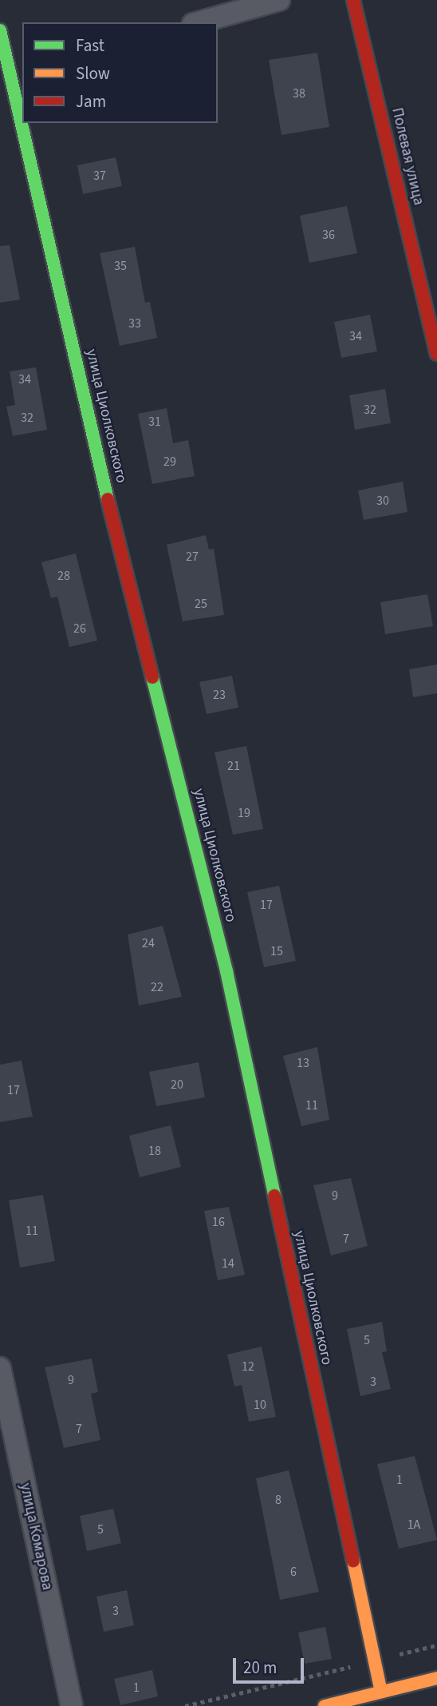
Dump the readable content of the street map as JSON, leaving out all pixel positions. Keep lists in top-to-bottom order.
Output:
{
  "streets": {
    "street": ["Полевая улица", "улица Циолковского", "улица Комарова"]
  },
  "house_numbers": [
    "38",
    "37",
    "36",
    "35",
    "33",
    "34",
    "34",
    "32",
    "32",
    "31",
    "29",
    "30",
    "27",
    "28",
    "25",
    "26",
    "23",
    "21",
    "19",
    "17",
    "24",
    "15",
    "22",
    "13",
    "20",
    "17",
    "11",
    "18",
    "9",
    "16",
    "11",
    "7",
    "14",
    "5",
    "12",
    "9",
    "3",
    "10",
    "7",
    "1",
    "8",
    "1А",
    "5",
    "6",
    "3",
    "1"
  ],
  "legend": ["Fast", "Slow", "Jam"],
  "scale_bar": "20 m"
}
